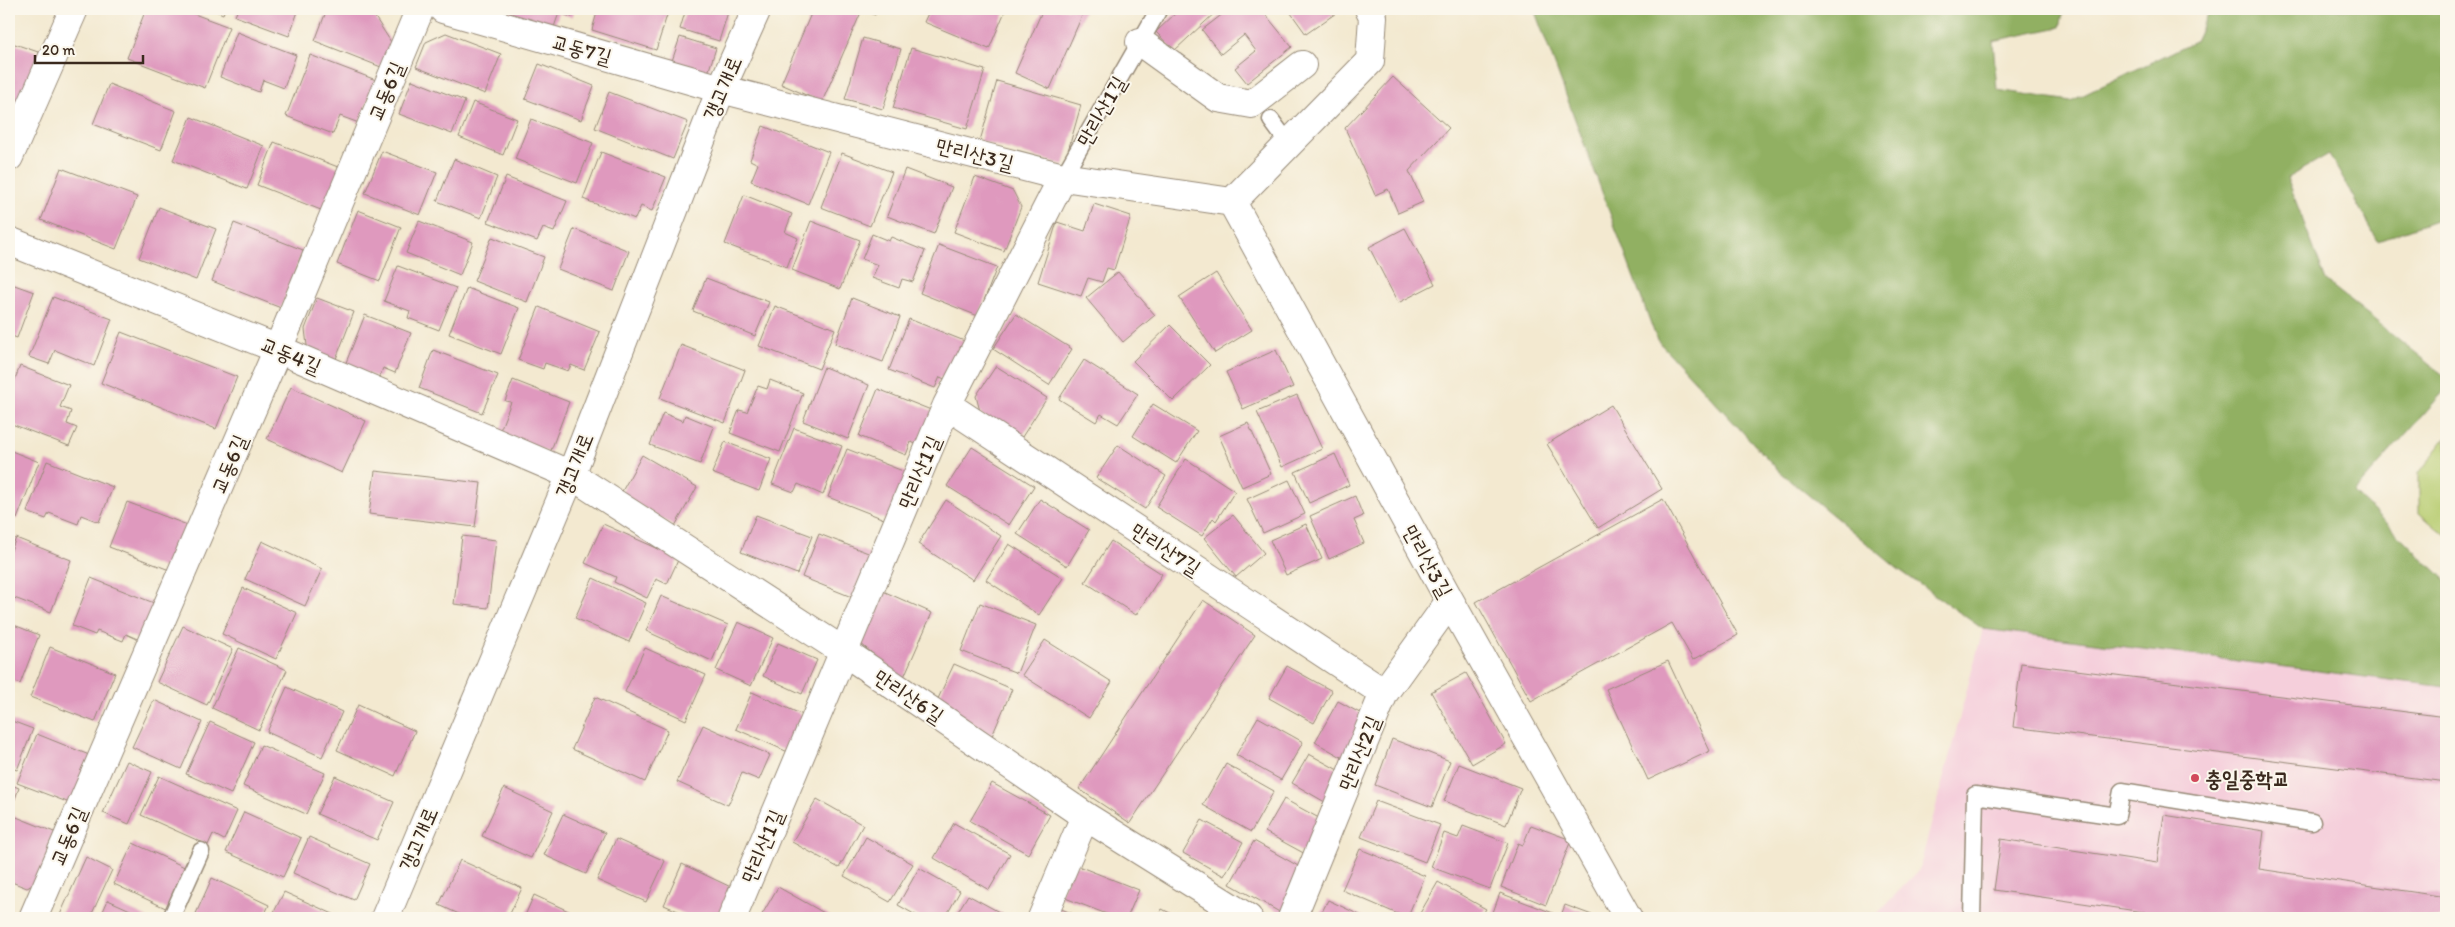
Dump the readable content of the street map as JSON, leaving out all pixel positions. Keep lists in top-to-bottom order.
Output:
{
  "streets": {
    "street": [
      "교동7길",
      "갱고개로",
      "교동6길",
      "만리산1길",
      "만리산3길",
      "교동4길",
      "만리산7길",
      "만리산6길",
      "만리산2길"
    ]
  },
  "crossings": [
    ["교동7길", "갱고개로"],
    ["교동7길", "만리산3길"],
    ["갱고개로", "만리산3길"],
    ["갱고개로", "교동4길"],
    ["갱고개로", "만리산6길"],
    ["교동6길", "교동4길"],
    ["만리산1길", "만리산3길"],
    ["만리산1길", "만리산7길"],
    ["만리산1길", "만리산6길"],
    ["만리산3길", "만리산2길"],
    ["교동4길", "만리산6길"],
    ["만리산7길", "만리산2길"]
  ],
  "places": ["충일중학교"],
  "scale_bar": "20 m"
}
